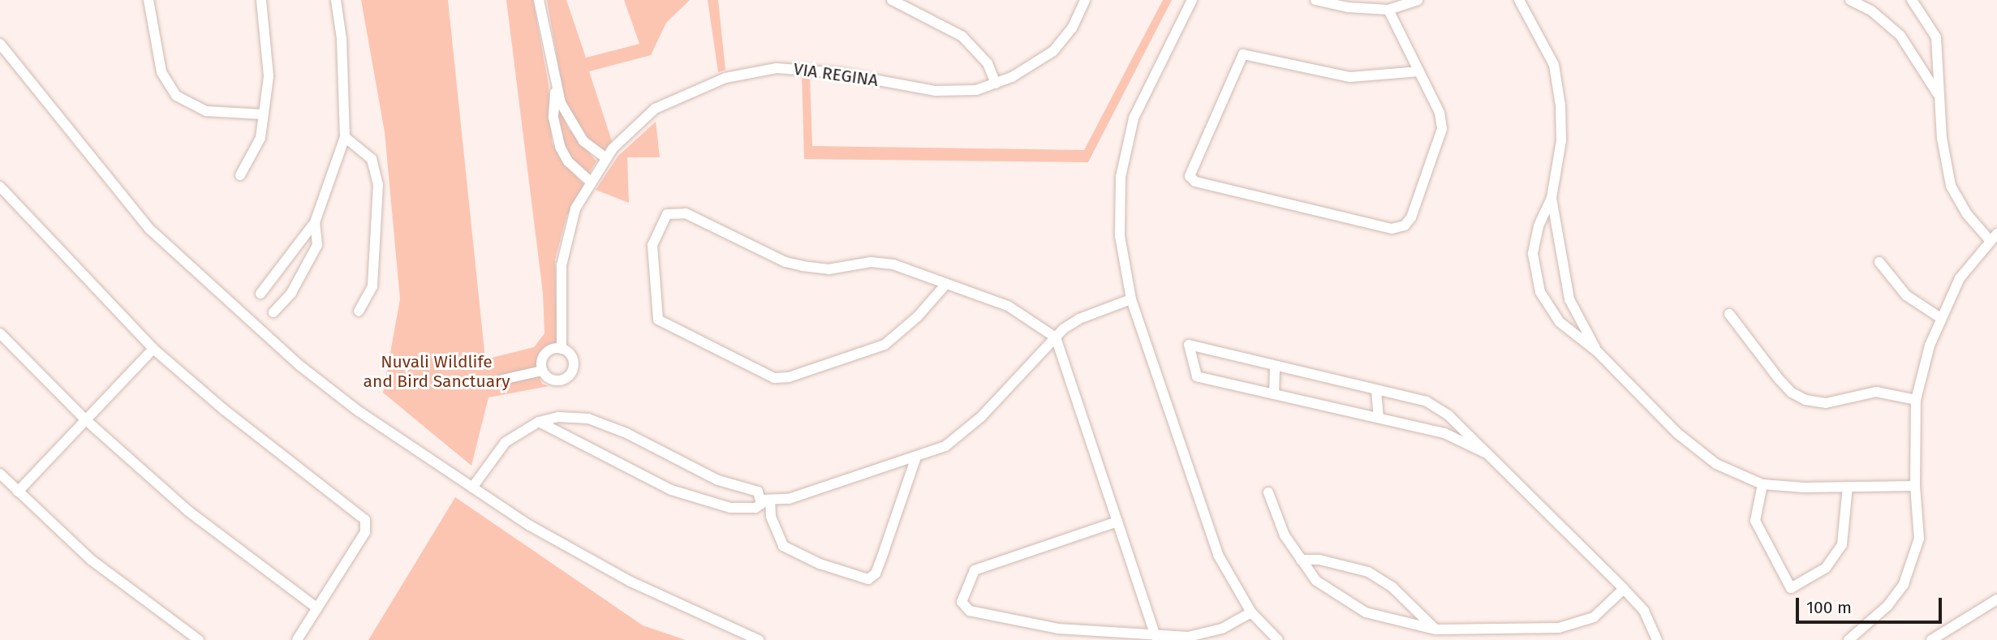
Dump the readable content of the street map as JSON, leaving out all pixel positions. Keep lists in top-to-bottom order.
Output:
{
  "streets": {
    "street": ["VIA REGINA"]
  },
  "parks": ["Nuvali Wildlife and Bird Sanctuary"],
  "scale_bar": "100 m"
}
